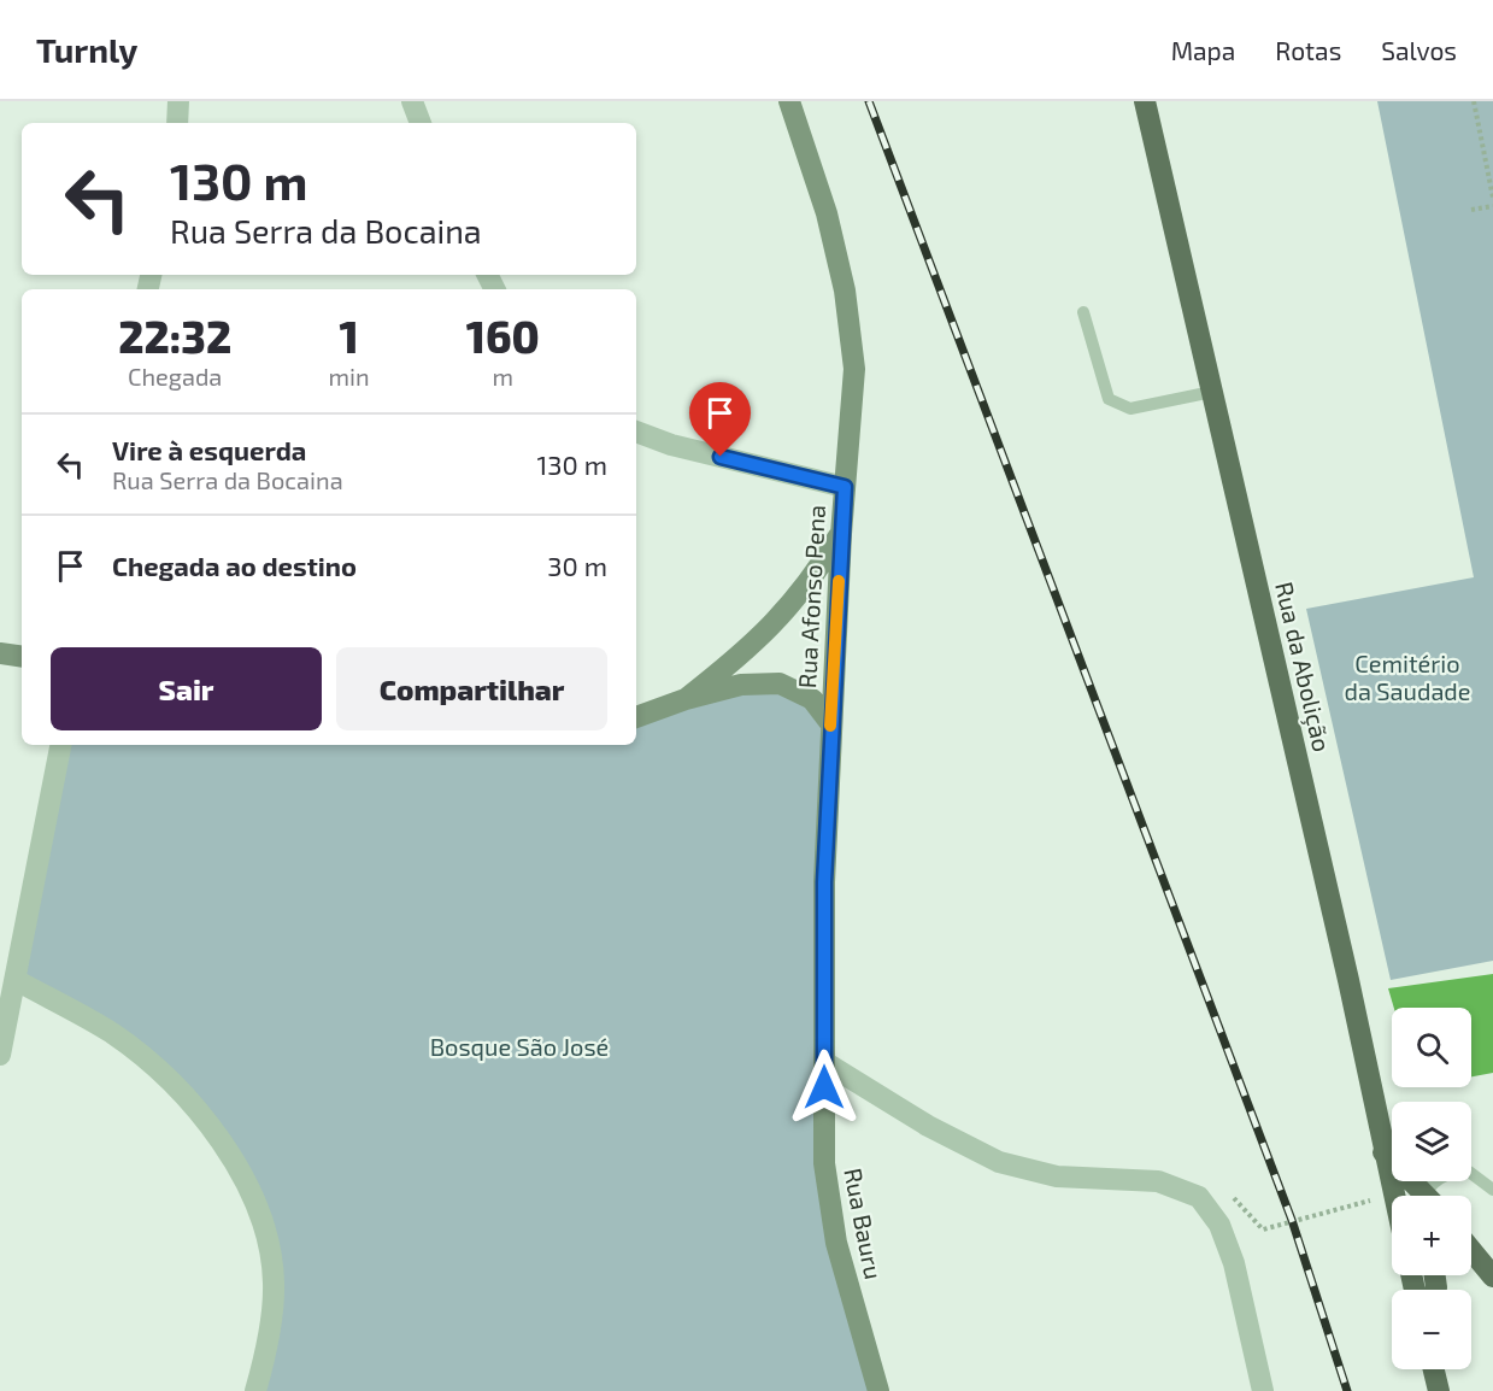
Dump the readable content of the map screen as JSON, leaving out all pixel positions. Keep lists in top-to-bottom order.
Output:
{
  "streets": {
    "main road": ["Rua da Abolição"],
    "street": ["Rua Afonso Pena", "Rua Bauru"]
  },
  "crossings": [
    ["Rua Afonso Pena", "Rua Bauru"]
  ],
  "parks": ["Cemitério da Saudade", "Bosque São José"],
  "page": {
    "header": "Turnly",
    "nav": ["Mapa", "Rotas", "Salvos"],
    "turn": ["130 m", "Rua Serra da Bocaina"],
    "eta": [
      "22:32",
      "Chegada",
      "1",
      "min",
      "160",
      "m"
    ],
    "list": [
      {
        "name": "Vire à esquerda",
        "note": "Rua Serra da Bocaina",
        "value": "130 m"
      },
      {
        "name": "Chegada ao destino",
        "value": "30 m"
      }
    ],
    "buttons": ["Sair", "Compartilhar"],
    "map_buttons": ["+", "−"]
  }
}
